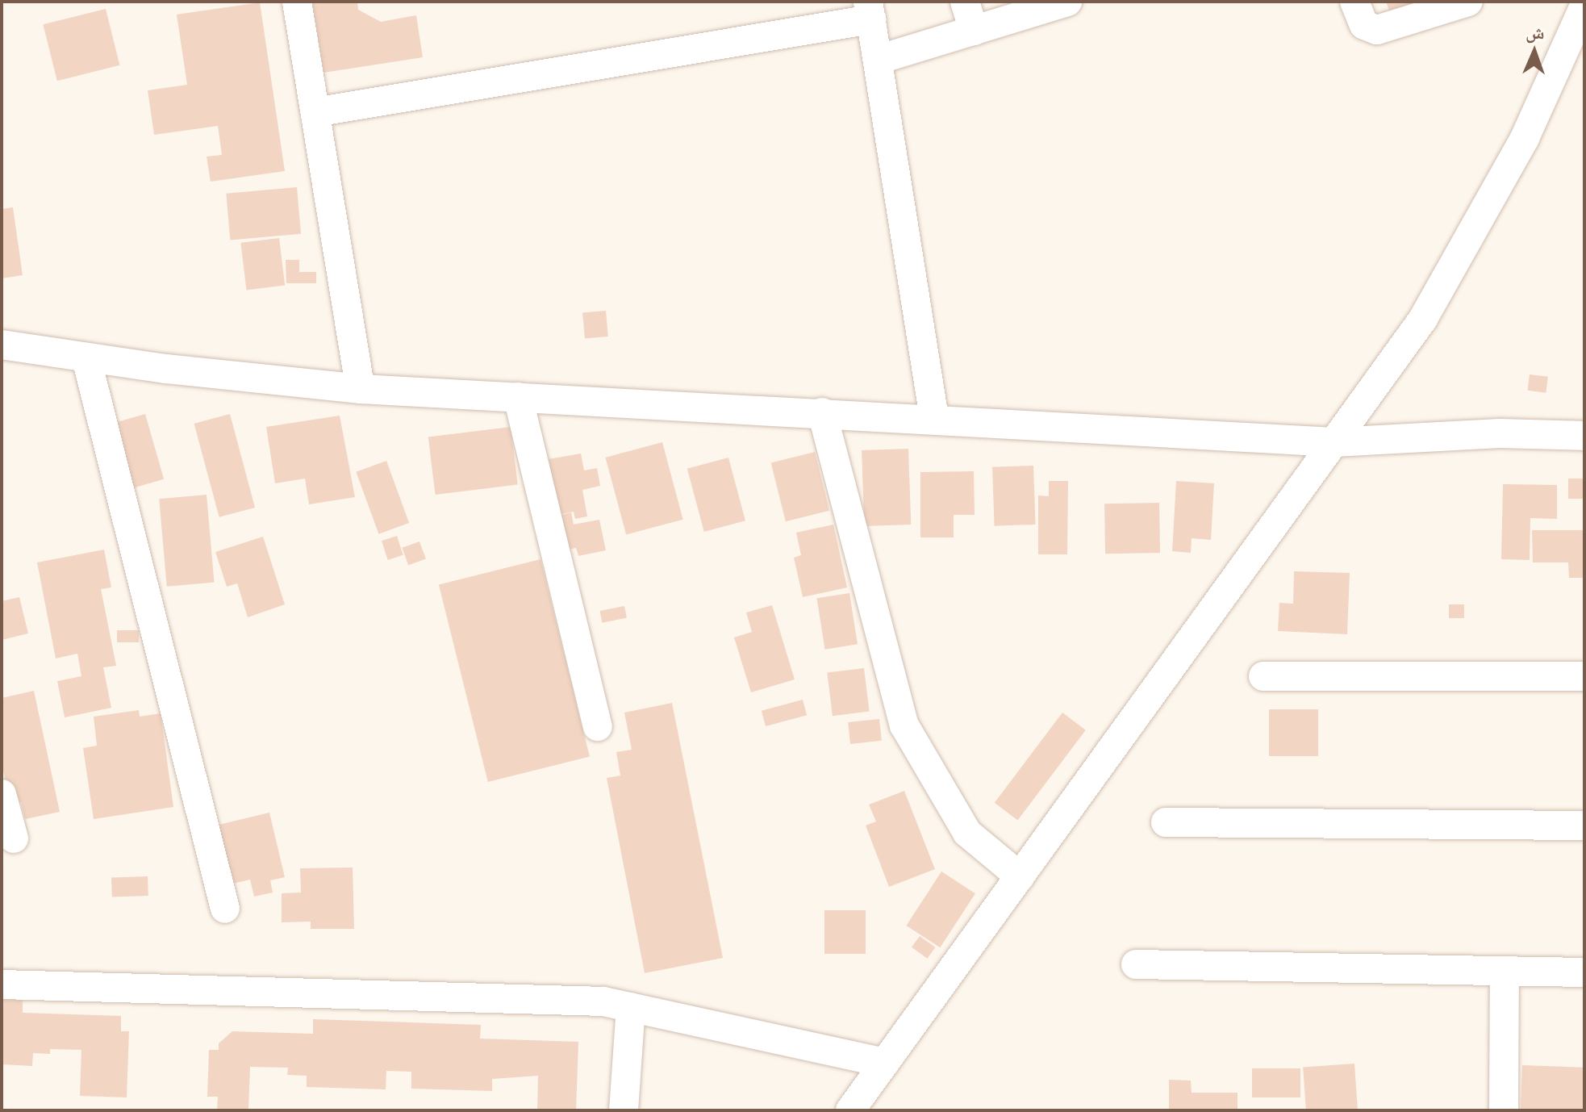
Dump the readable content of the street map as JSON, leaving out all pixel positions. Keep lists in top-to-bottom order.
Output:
{
  "north": "top"
}
